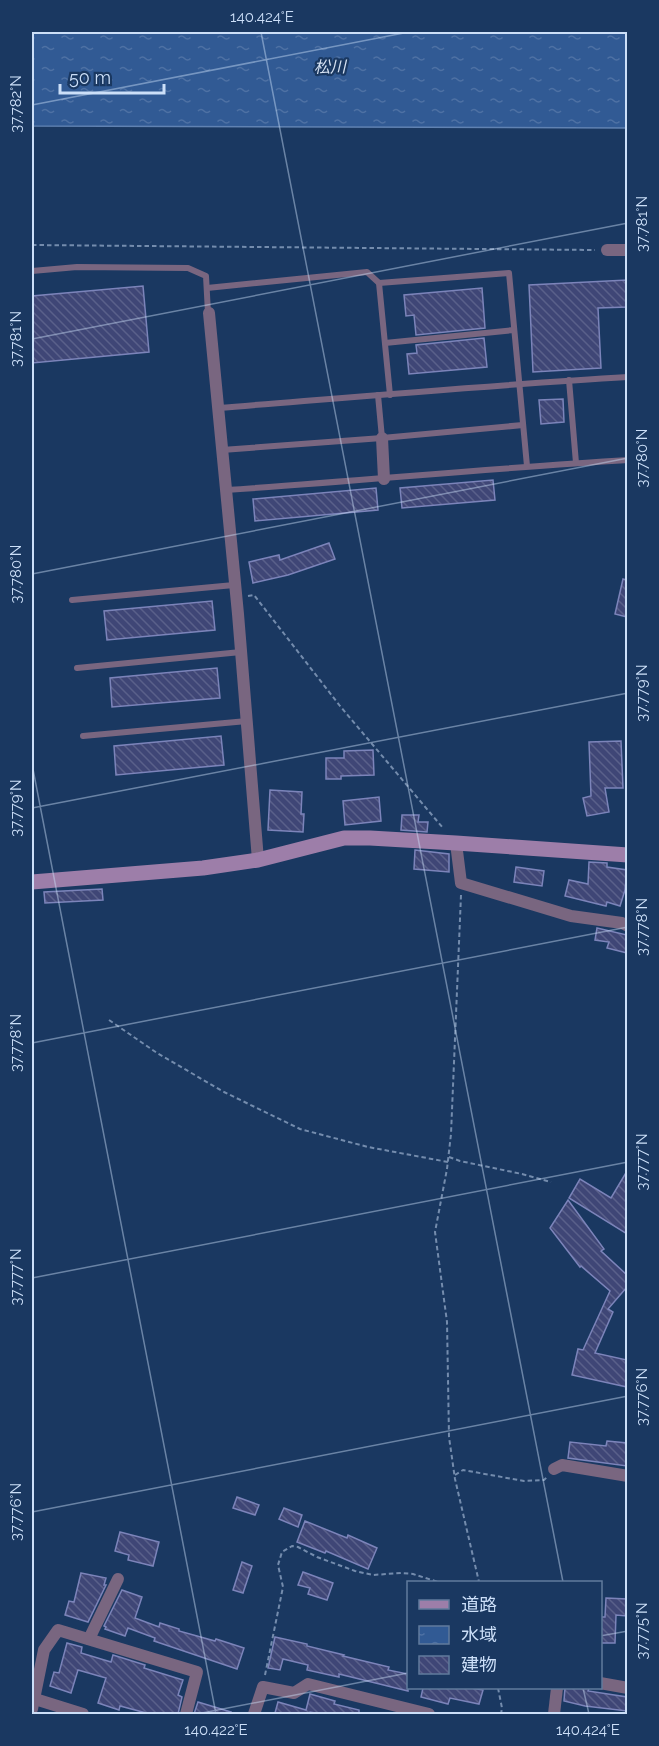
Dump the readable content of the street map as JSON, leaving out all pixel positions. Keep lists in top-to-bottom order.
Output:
{
  "water": ["松川"],
  "legend": ["道路", "水域", "建物"],
  "scale_bar": "50 m",
  "coordinates": [
    "140.424°E",
    "37.782°N",
    "37.781°N",
    "37.780°N",
    "37.779°N",
    "37.778°N",
    "37.777°N",
    "37.776°N",
    "37.775°N",
    "140.422°E"
  ]
}
